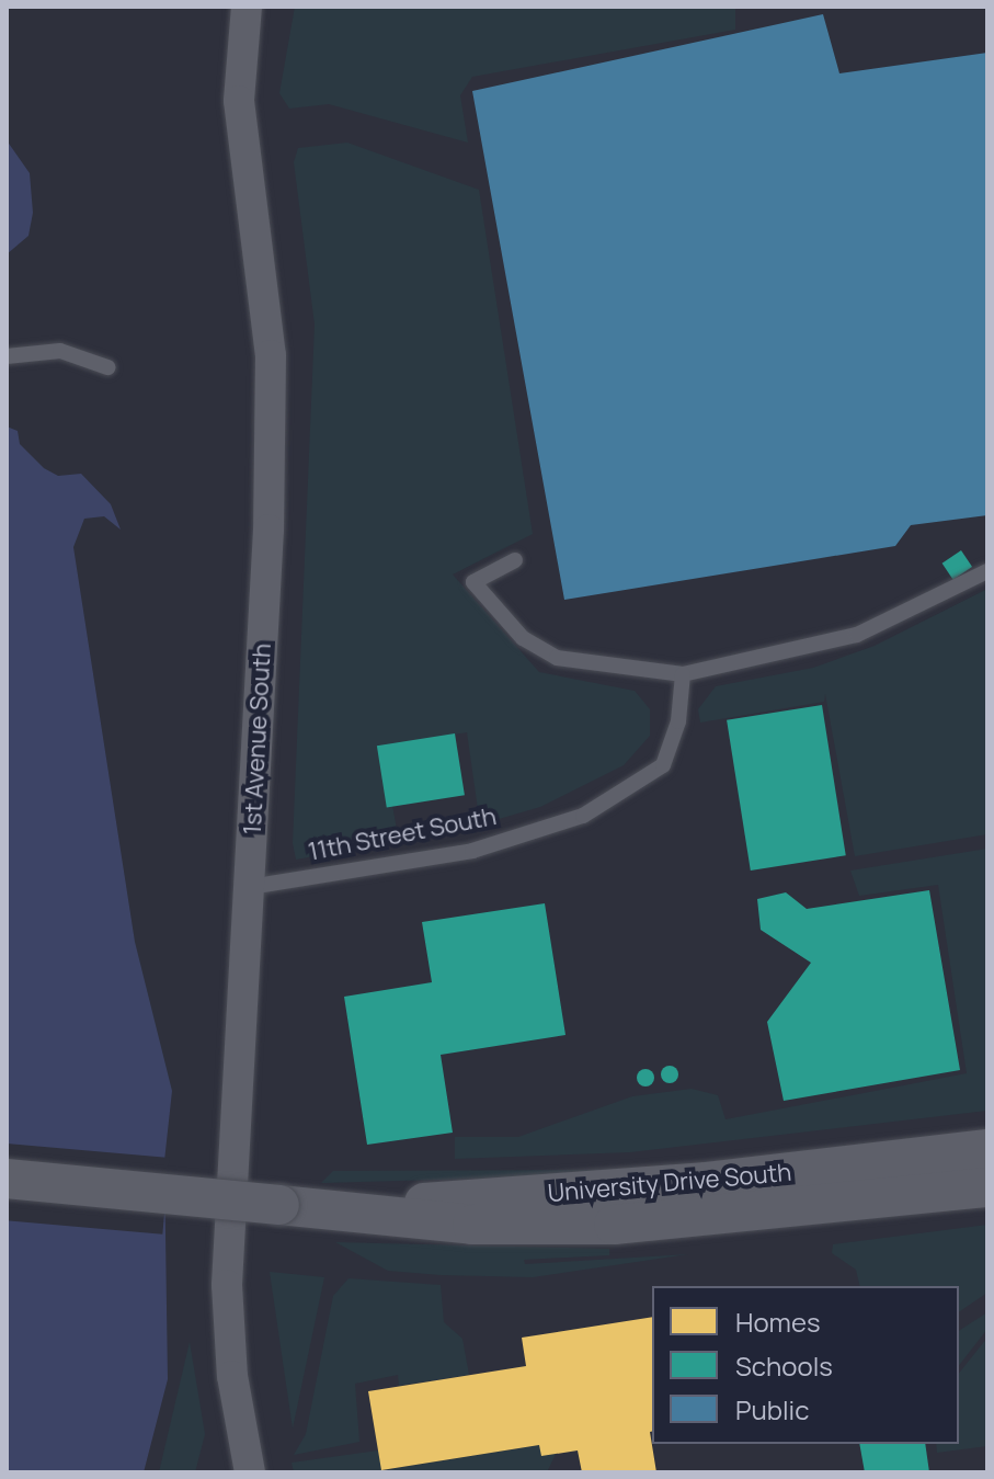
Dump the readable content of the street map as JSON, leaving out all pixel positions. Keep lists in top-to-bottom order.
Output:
{
  "streets": {
    "street": ["1st Avenue South", "University Drive South"],
    "lane": ["11th Street South"]
  },
  "crossings": [
    ["1st Avenue South", "11th Street South"]
  ],
  "legend": ["Homes", "Schools", "Public"]
}
